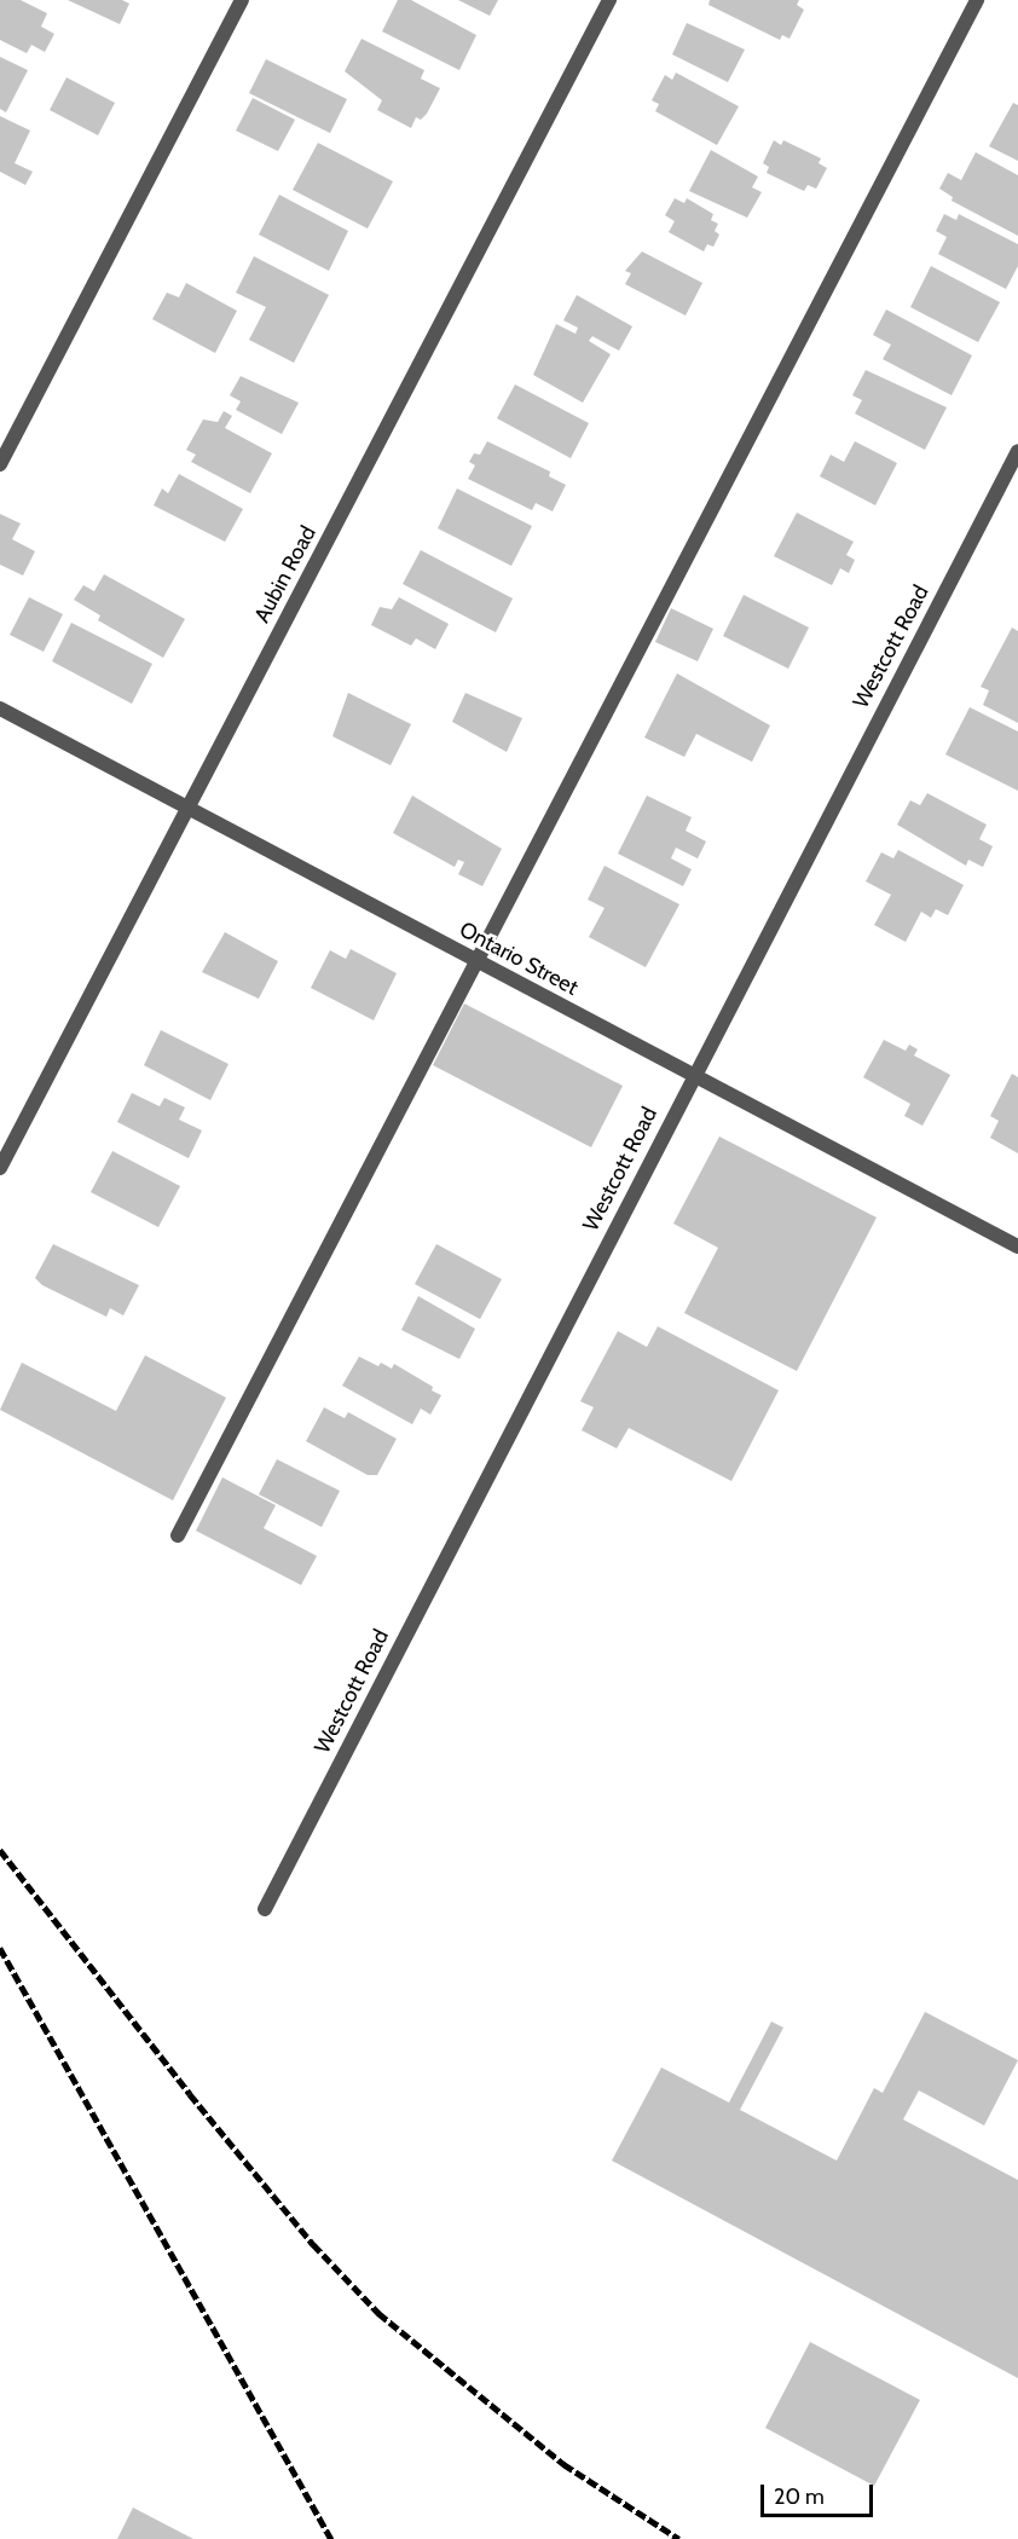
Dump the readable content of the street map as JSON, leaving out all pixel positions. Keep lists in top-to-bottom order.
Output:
{
  "streets": {
    "street": ["Aubin Road", "Westcott Road", "Ontario Street"]
  },
  "crossings": [
    ["Aubin Road", "Ontario Street"],
    ["Westcott Road", "Ontario Street"]
  ],
  "scale_bar": "20 m"
}
